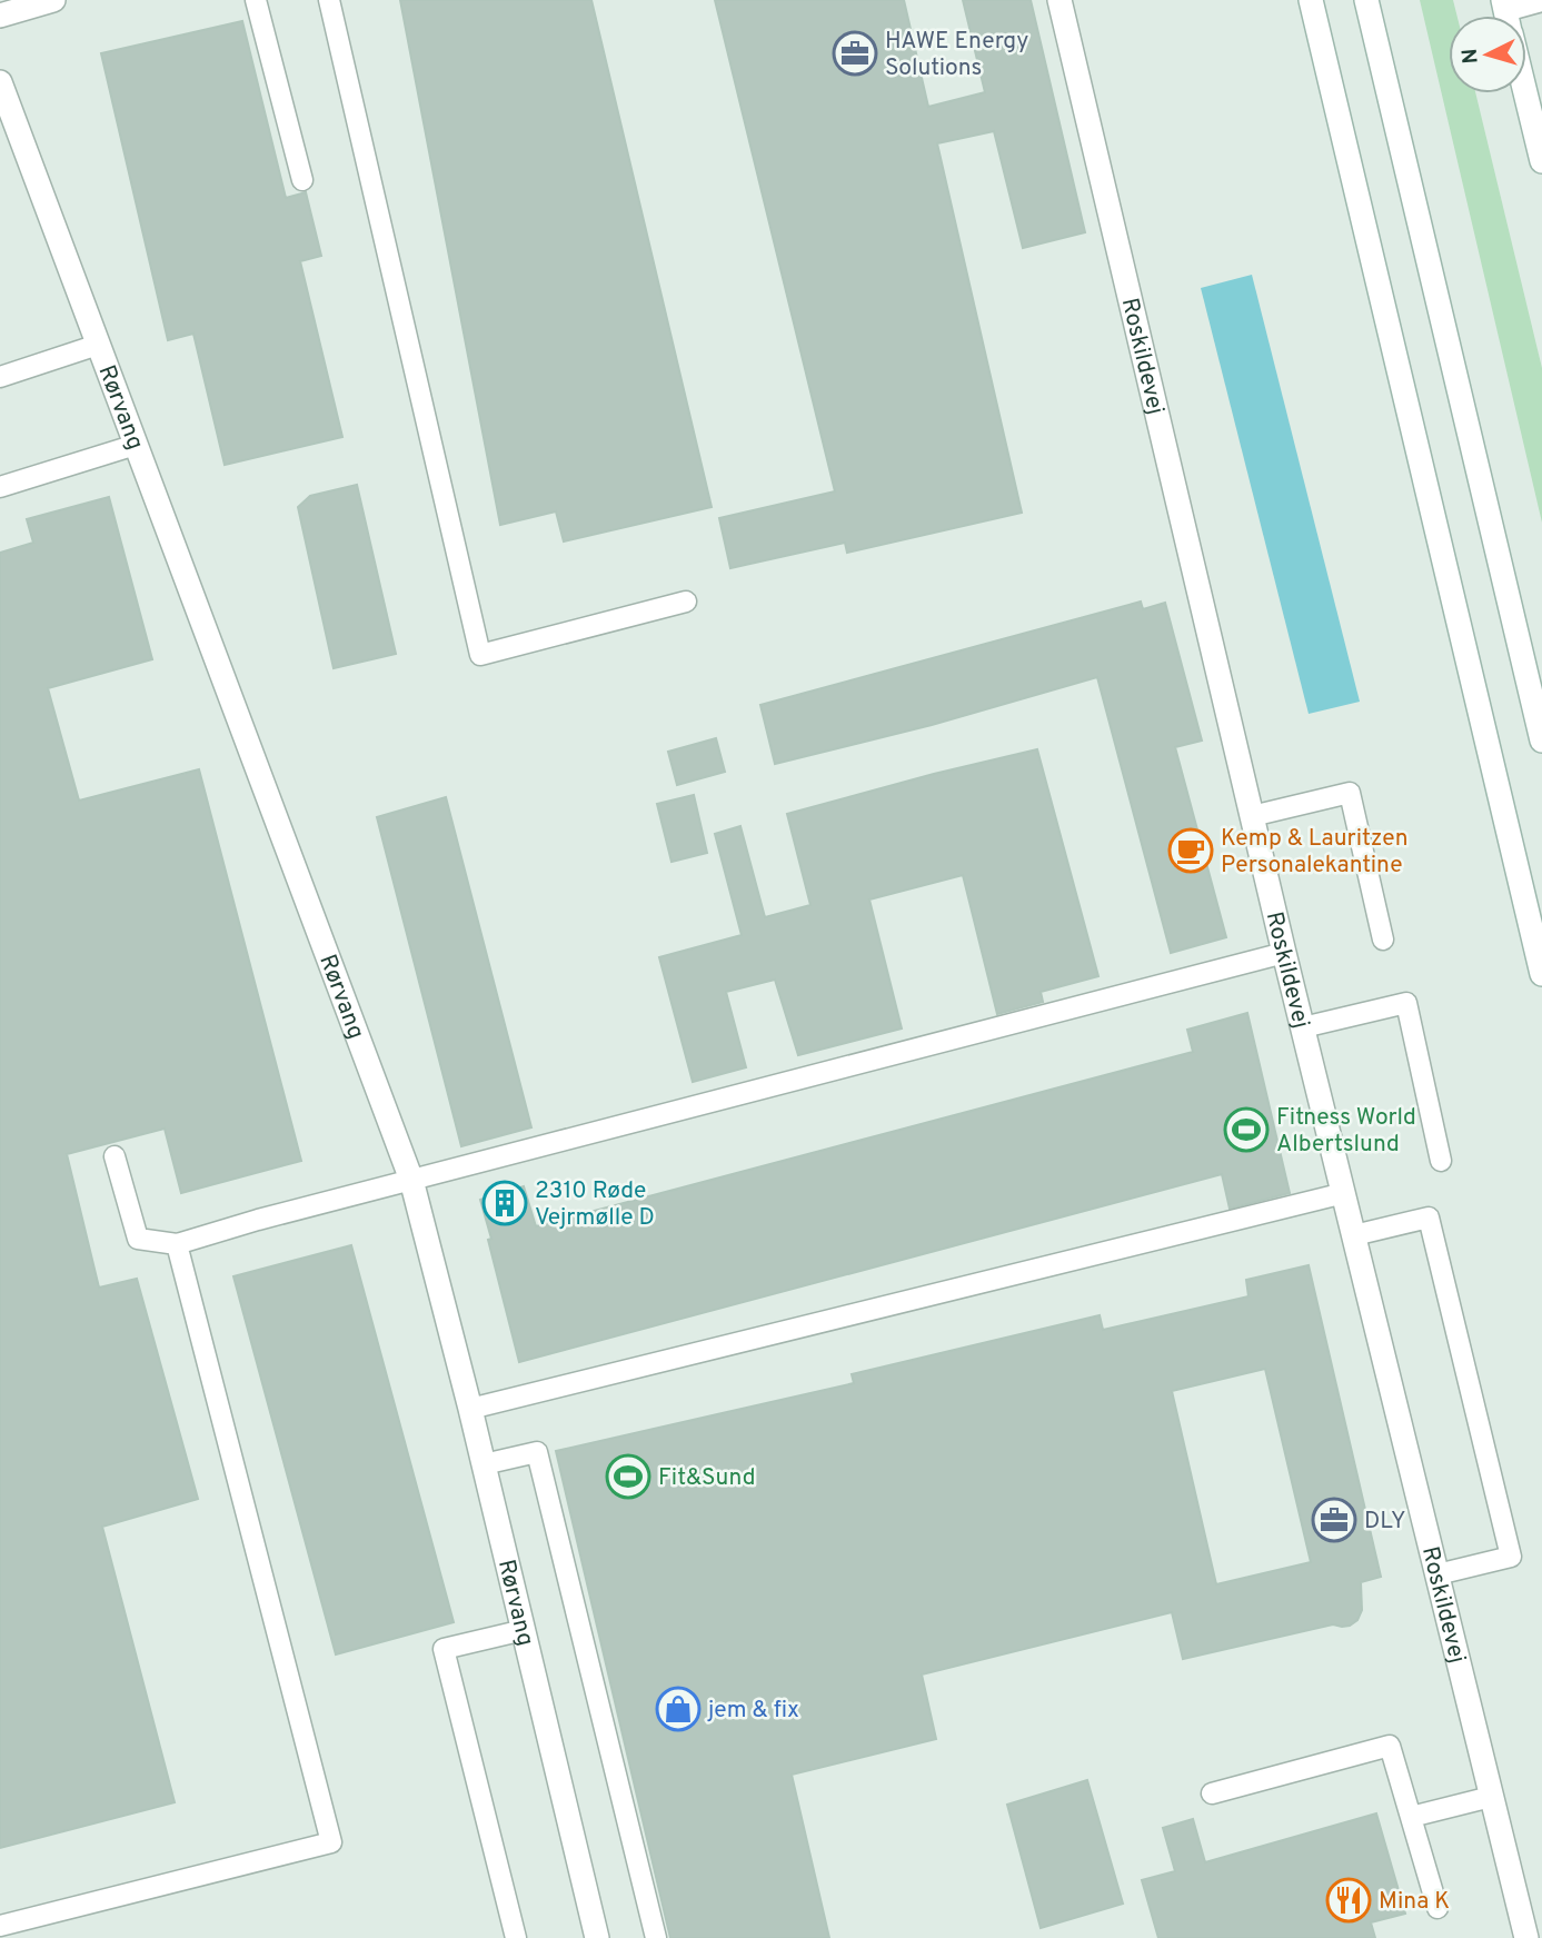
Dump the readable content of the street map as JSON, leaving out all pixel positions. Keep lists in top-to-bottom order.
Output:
{
  "streets": {
    "street": ["Roskildevej", "Rørvang"]
  },
  "places": {
    "office": ["HAWE Energy Solutions", "DLY"],
    "cafe": ["Kemp & Lauritzen Personalekantine"],
    "sports": ["Fitness World Albertslund", "Fit&Sund"],
    "building": ["2310 Røde Vejrmølle D"],
    "shop": ["jem & fix"],
    "restaurant": ["Mina K"]
  },
  "north": "left"
}
